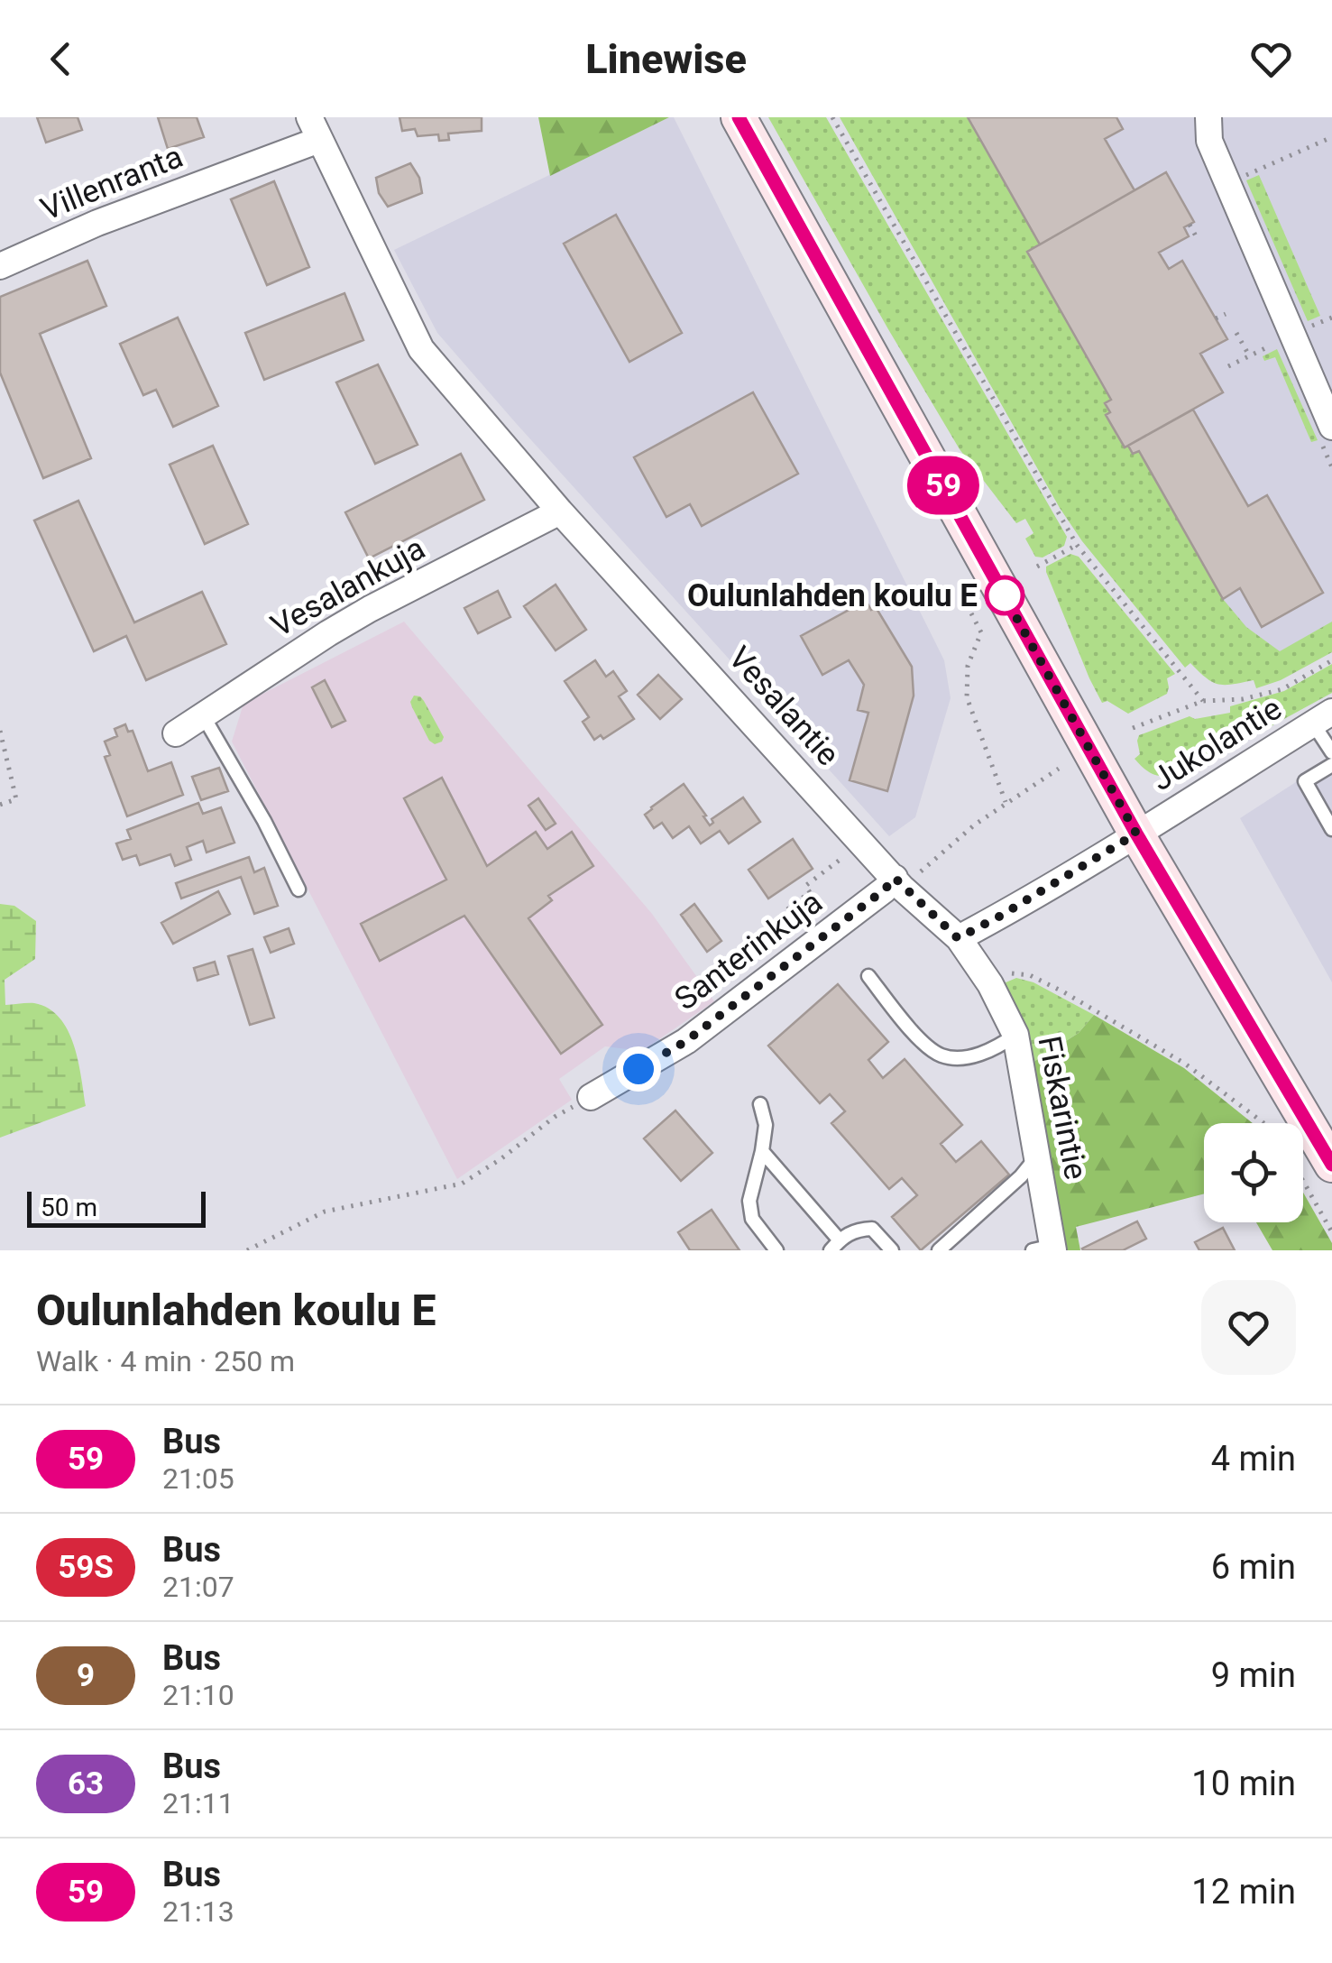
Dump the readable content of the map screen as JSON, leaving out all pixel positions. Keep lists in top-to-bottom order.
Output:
{
  "streets": {
    "street": [
      "Villenranta",
      "Vesalankuja",
      "Vesalantie",
      "Jukolantie",
      "Santerinkuja",
      "Fiskarintie"
    ]
  },
  "crossings": [
    ["Villenranta", "Vesalantie"],
    ["Vesalankuja", "Vesalantie"],
    ["Vesalantie", "Santerinkuja"],
    ["Vesalantie", "Fiskarintie"]
  ],
  "places": ["Oulunlahden koulu E"],
  "lines": ["bus line 59"],
  "scale_bar": "50 m",
  "page": {
    "header": "Linewise",
    "on_map": "59",
    "scale": "50 m",
    "heading": ["Oulunlahden koulu E", "Walk · 4 min · 250 m"],
    "list": [
      {
        "mark": "59",
        "name": "Bus",
        "note": "21:05",
        "value": "4 min"
      },
      {
        "mark": "59S",
        "name": "Bus",
        "note": "21:07",
        "value": "6 min"
      },
      {
        "mark": "9",
        "name": "Bus",
        "note": "21:10",
        "value": "9 min"
      },
      {
        "mark": "63",
        "name": "Bus",
        "note": "21:11",
        "value": "10 min"
      },
      {
        "mark": "59",
        "name": "Bus",
        "note": "21:13",
        "value": "12 min"
      }
    ]
  }
}
